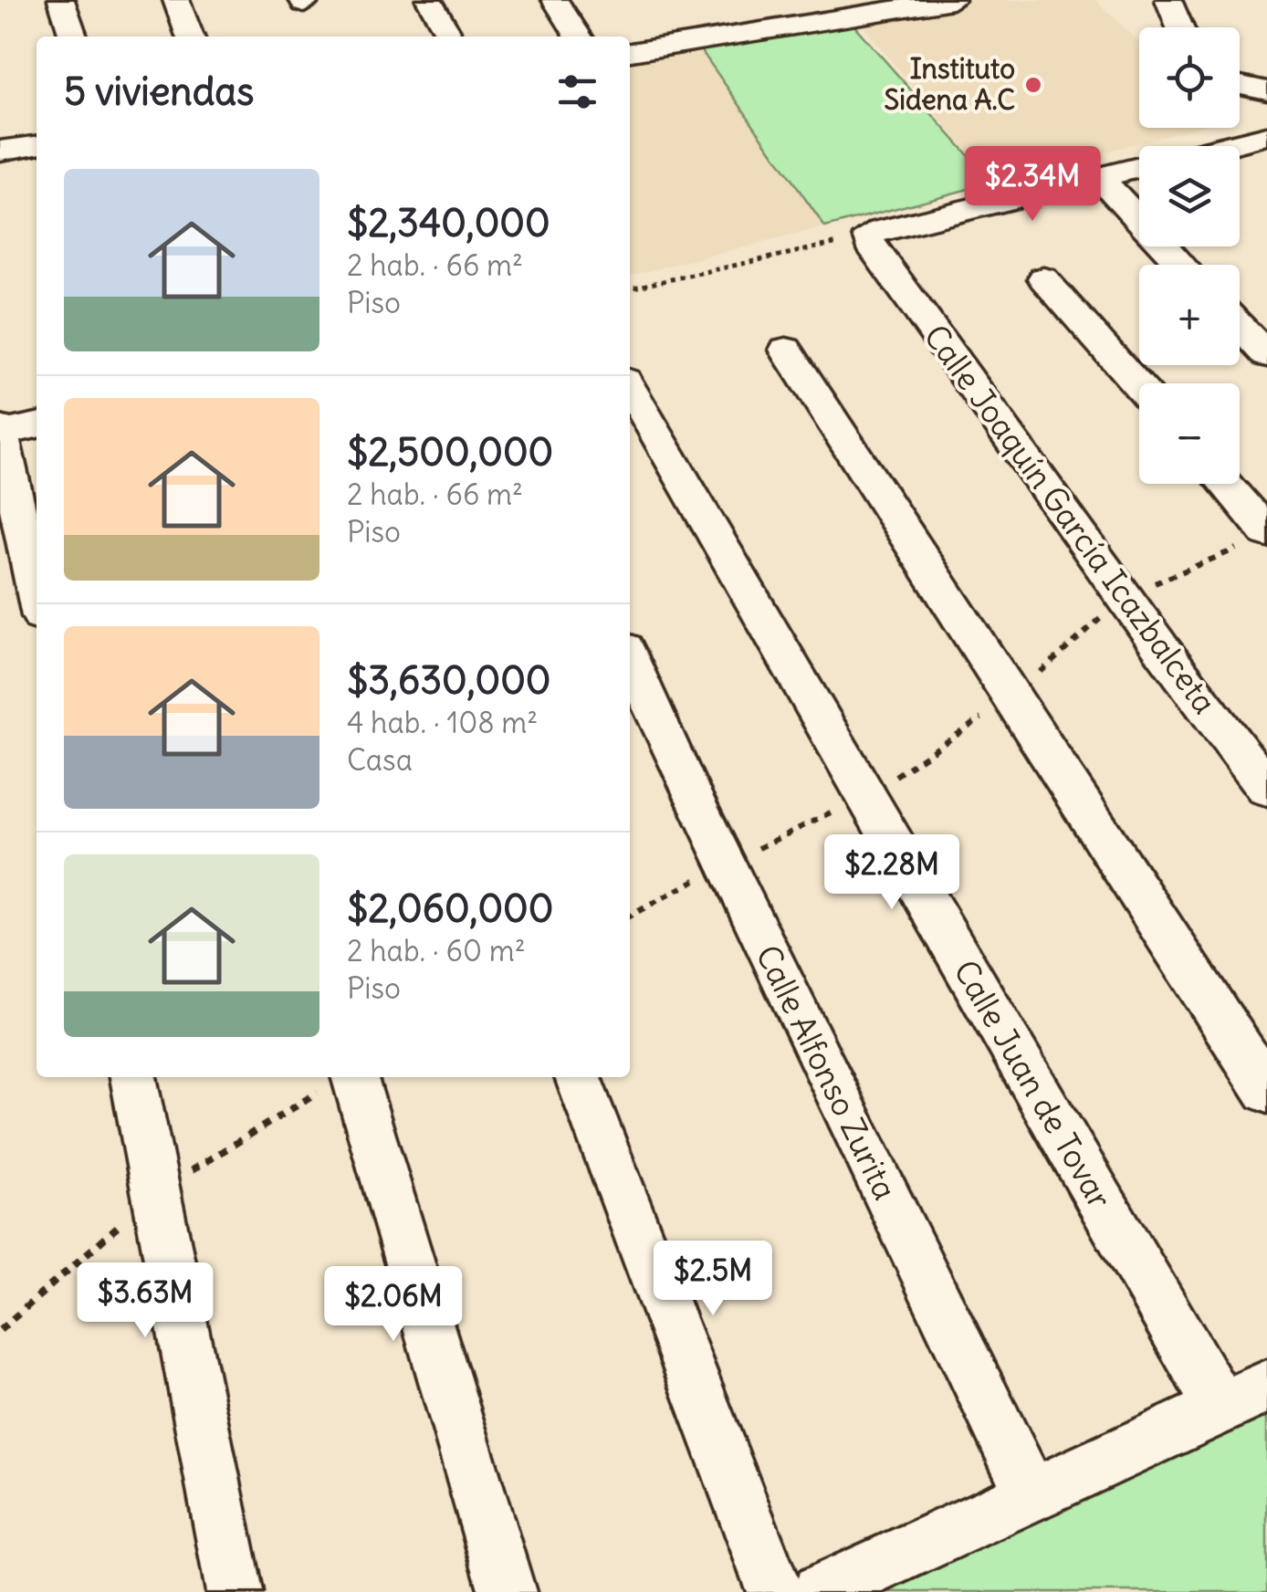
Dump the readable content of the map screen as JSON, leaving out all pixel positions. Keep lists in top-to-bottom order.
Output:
{
  "streets": {
    "street": ["Calle Joaquín García Icazbalceta", "Calle Alfonso Zurita", "Calle Juan de Tovar"]
  },
  "places": ["Instituto Sidena A.C"],
  "page": {
    "map_buttons": ["+", "−"],
    "heading": "5 viviendas",
    "price": [
      "$2.34M",
      "$2.28M",
      "$2.5M",
      "$3.63M",
      "$2.06M"
    ],
    "list": [
      {
        "name": "$2,340,000",
        "note": "2 hab. · 66 m² · Piso"
      },
      {
        "name": "$2,500,000",
        "note": "2 hab. · 66 m² · Piso"
      },
      {
        "name": "$3,630,000",
        "note": "4 hab. · 108 m² · Casa"
      },
      {
        "name": "$2,060,000",
        "note": "2 hab. · 60 m² · Piso"
      }
    ]
  }
}
